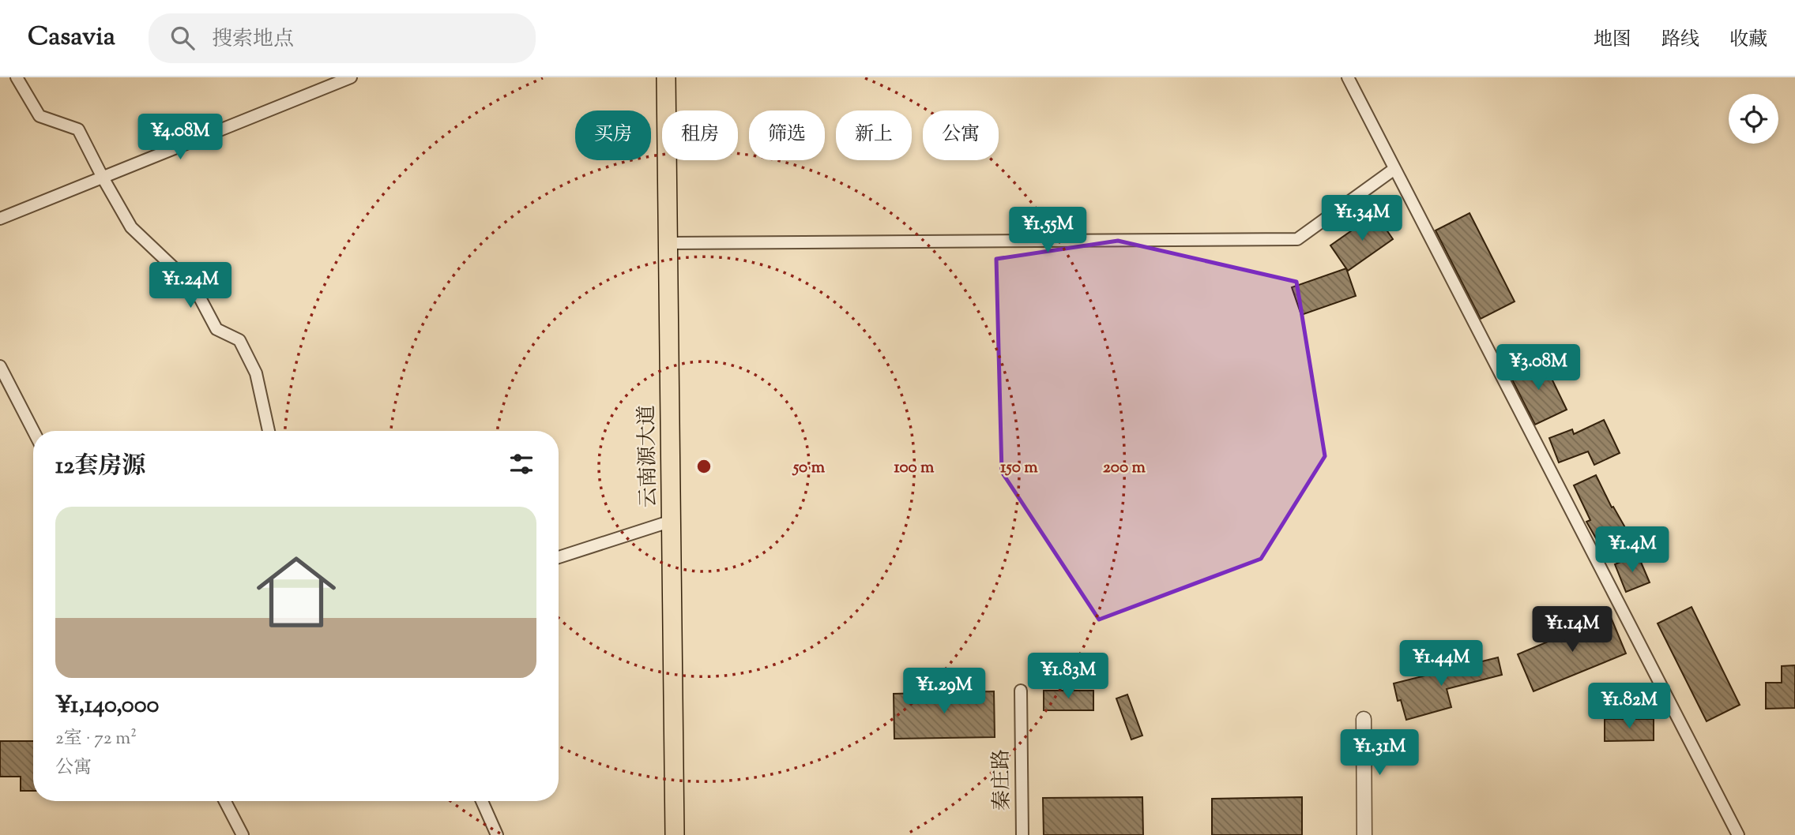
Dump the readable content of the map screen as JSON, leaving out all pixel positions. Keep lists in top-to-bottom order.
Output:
{
  "streets": {
    "main road": ["云南源大道"],
    "street": ["秦庄路"]
  },
  "page": {
    "header": "Casavia",
    "search": "搜索地点",
    "nav": ["地图", "路线", "收藏"],
    "chip": [
      "买房",
      "租房",
      "筛选",
      "新上",
      "公寓"
    ],
    "price": [
      "¥4.08M",
      "¥1.34M",
      "¥1.55M",
      "¥1.24M",
      "¥3.08M",
      "¥1.4M",
      "¥1.14M",
      "¥1.44M",
      "¥1.83M",
      "¥1.29M",
      "¥1.82M",
      "¥1.31M"
    ],
    "heading": "12套房源",
    "list": [
      {
        "name": "¥1,140,000",
        "note": "2室 · 72 m² · 公寓"
      }
    ]
  },
  "rings": [
    "50 m",
    "100 m",
    "150 m",
    "200 m"
  ]
}
